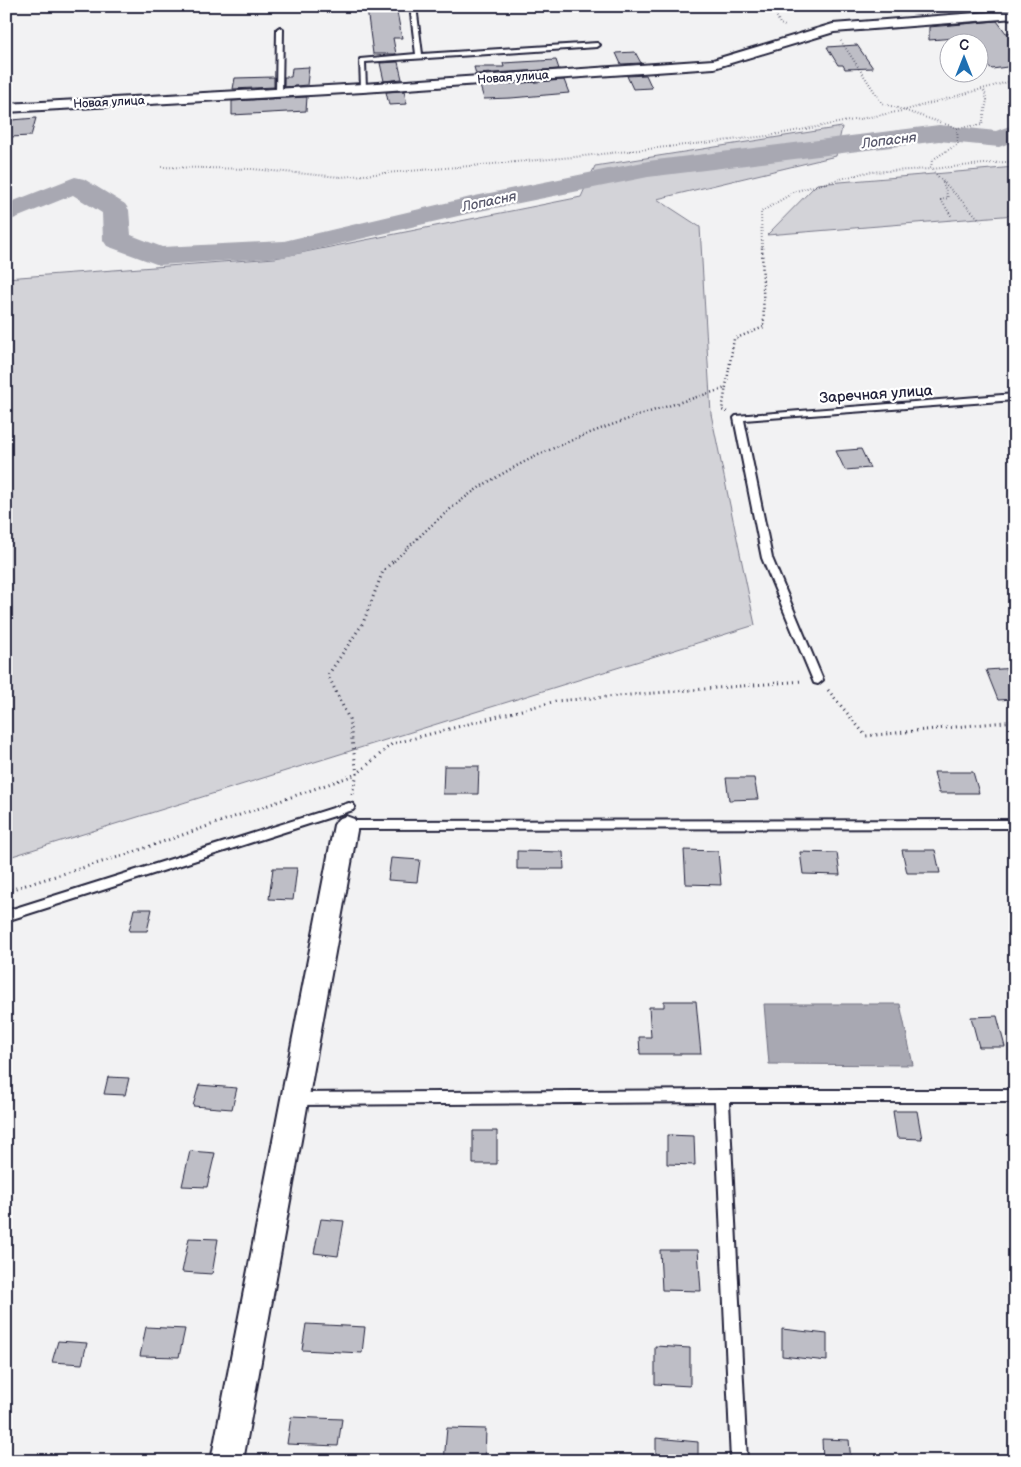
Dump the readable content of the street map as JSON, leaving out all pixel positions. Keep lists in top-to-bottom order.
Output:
{
  "streets": {
    "street": ["Новая улица"],
    "lane": ["Заречная улица"]
  },
  "water": ["Лопасня"],
  "north": "top"
}
